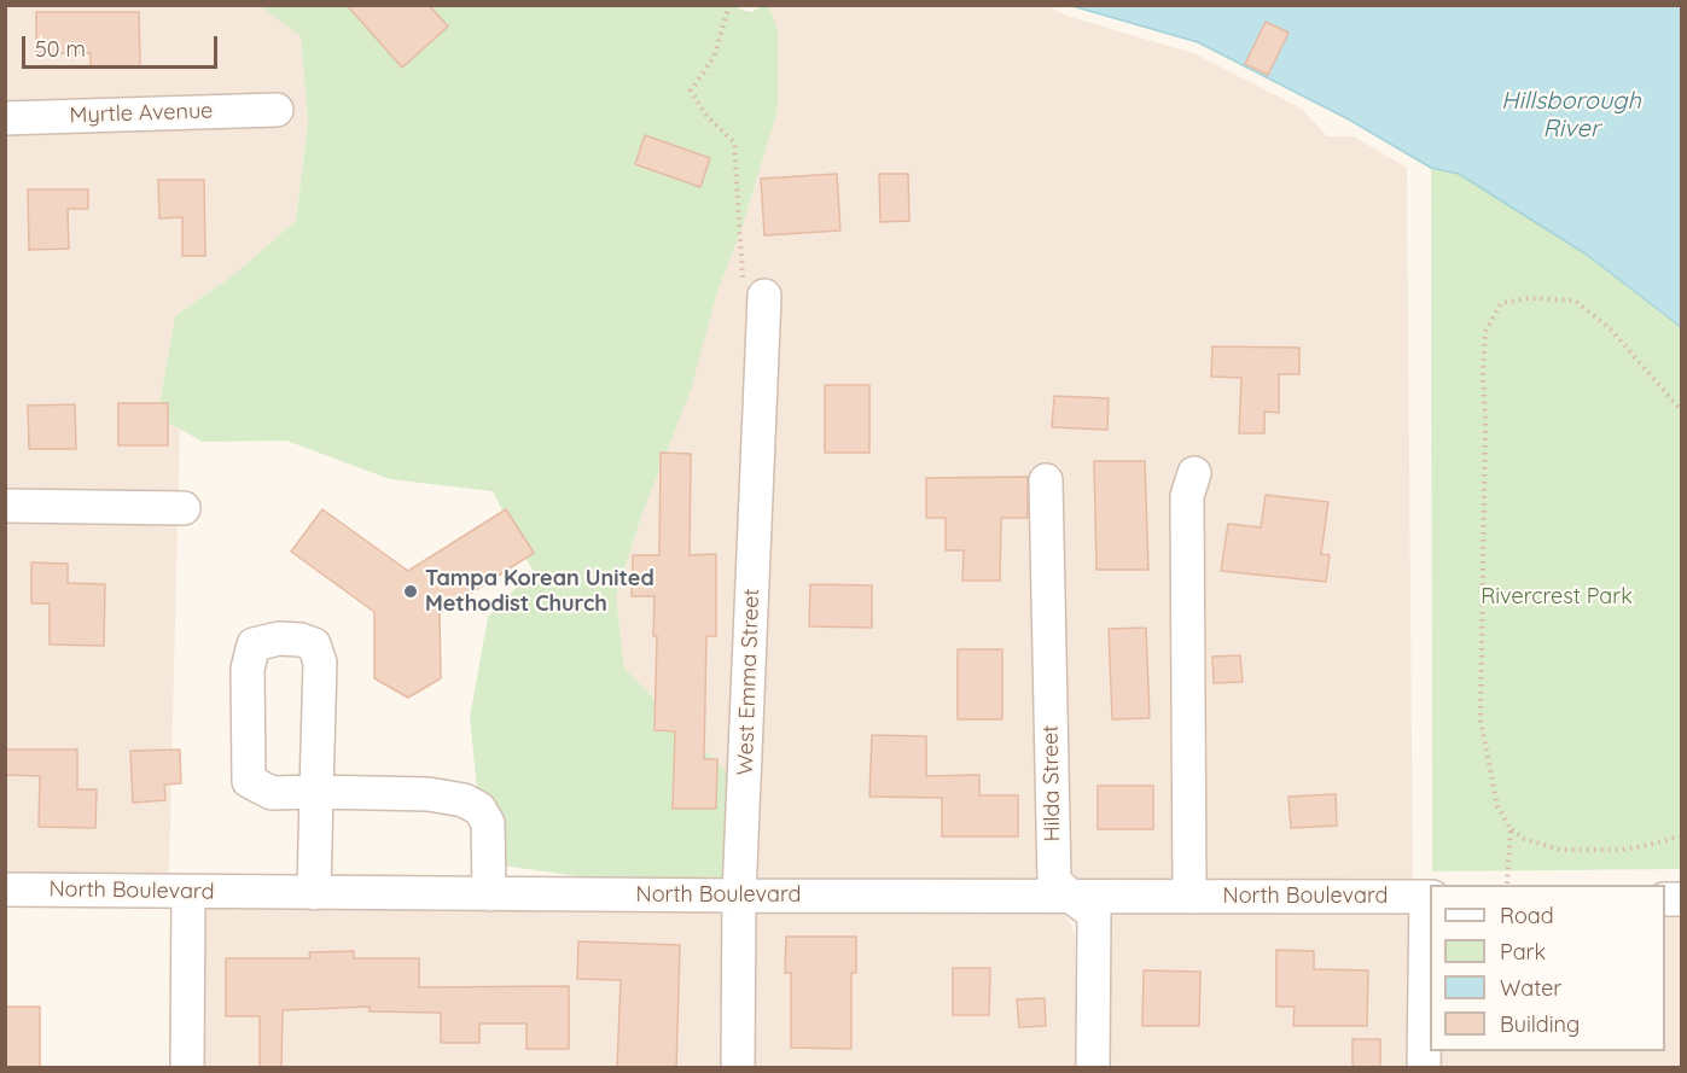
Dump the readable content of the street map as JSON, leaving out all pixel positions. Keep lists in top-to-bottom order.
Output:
{
  "streets": {
    "street": [
      "Myrtle Avenue",
      "West Emma Street",
      "Hilda Street",
      "North Boulevard"
    ]
  },
  "crossings": [
    ["West Emma Street", "North Boulevard"],
    ["Hilda Street", "North Boulevard"]
  ],
  "water": ["Hillsborough River"],
  "parks": ["Rivercrest Park"],
  "places": ["Tampa Korean United Methodist Church"],
  "legend": [
    "Road",
    "Park",
    "Water",
    "Building"
  ],
  "scale_bar": "50 m"
}
